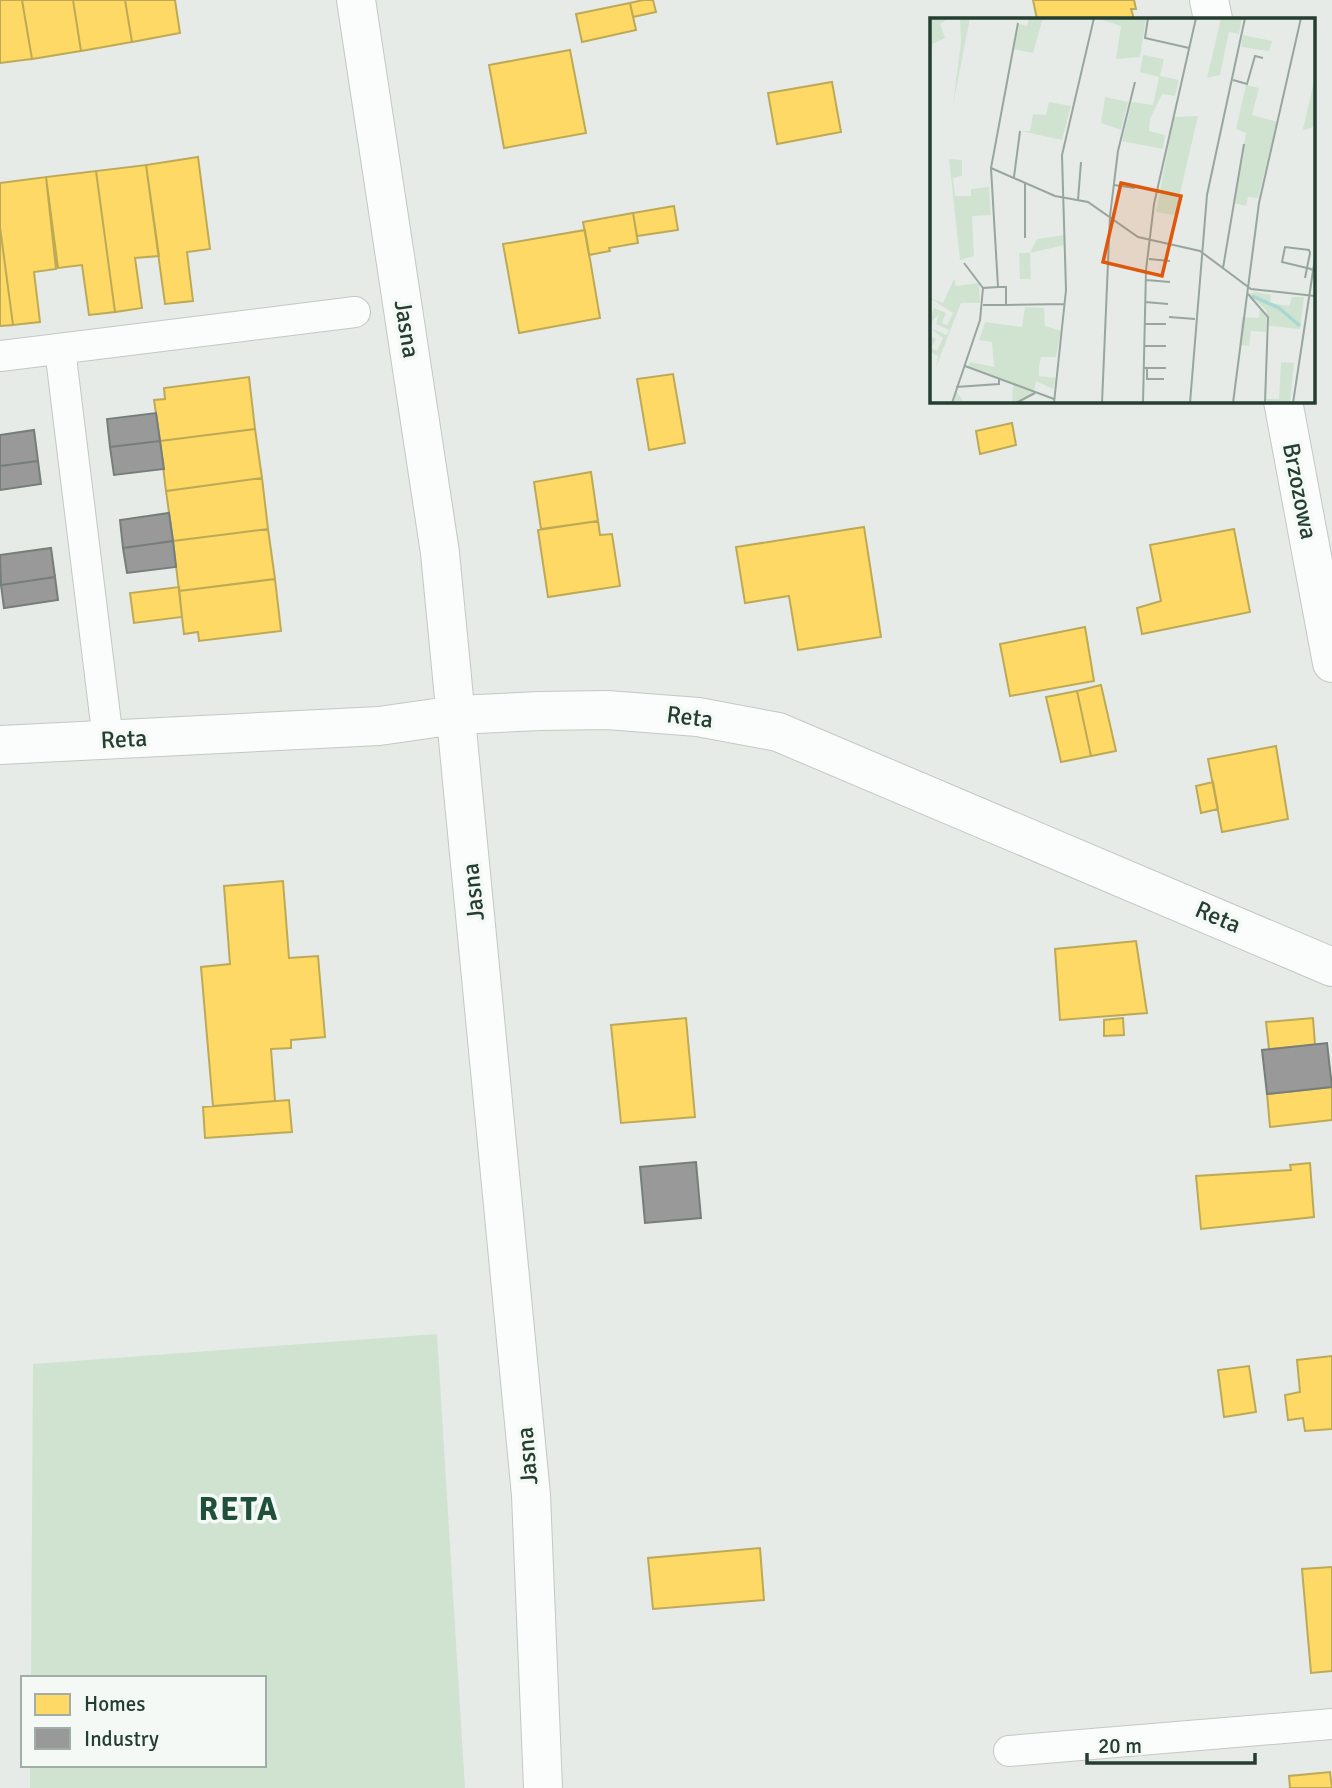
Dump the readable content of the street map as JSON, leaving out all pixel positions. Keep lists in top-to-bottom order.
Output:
{
  "streets": {
    "street": ["Jasna", "Brzozowa", "Reta"]
  },
  "crossings": [
    ["Jasna", "Reta"]
  ],
  "districts": ["RETA"],
  "legend": ["Homes", "Industry"],
  "scale_bar": "20 m"
}
